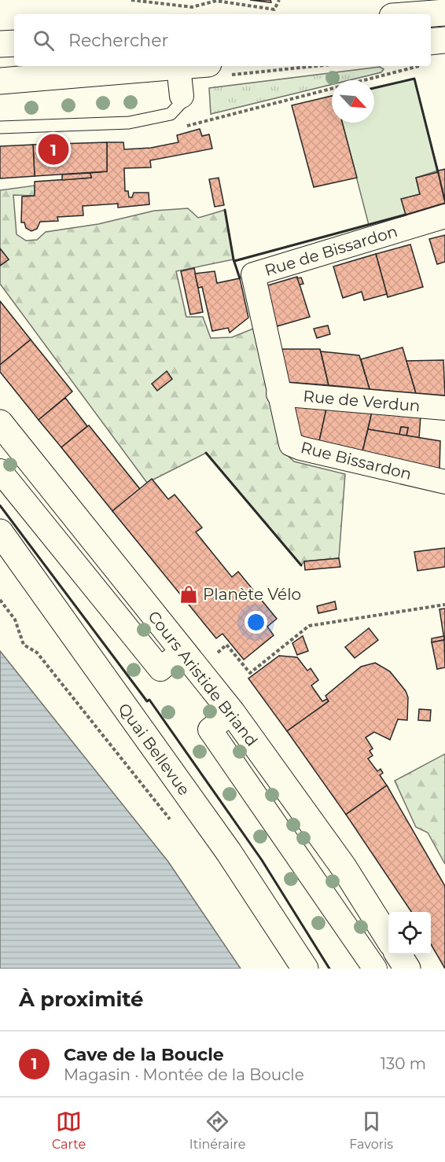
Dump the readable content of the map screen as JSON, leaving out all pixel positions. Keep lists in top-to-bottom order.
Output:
{
  "streets": {
    "main road": ["Cours Aristide Briand", "Quai Bellevue"],
    "street": ["Rue de Bissardon", "Rue de Verdun", "Rue Bissardon"]
  },
  "crossings": [
    ["Rue de Bissardon", "Rue de Verdun"],
    ["Rue de Bissardon", "Rue Bissardon"],
    ["Rue de Verdun", "Rue Bissardon"]
  ],
  "places": {
    "shop": ["Planète Vélo"]
  },
  "north": "bottom right",
  "page": {
    "search": "Rechercher",
    "pins": "1",
    "heading": "À proximité",
    "list": [
      {
        "mark": "1",
        "name": "Cave de la Boucle",
        "note": "Magasin · Montée de la Boucle",
        "value": "130 m"
      }
    ],
    "nav": ["Carte", "Itinéraire", "Favoris"]
  }
}
